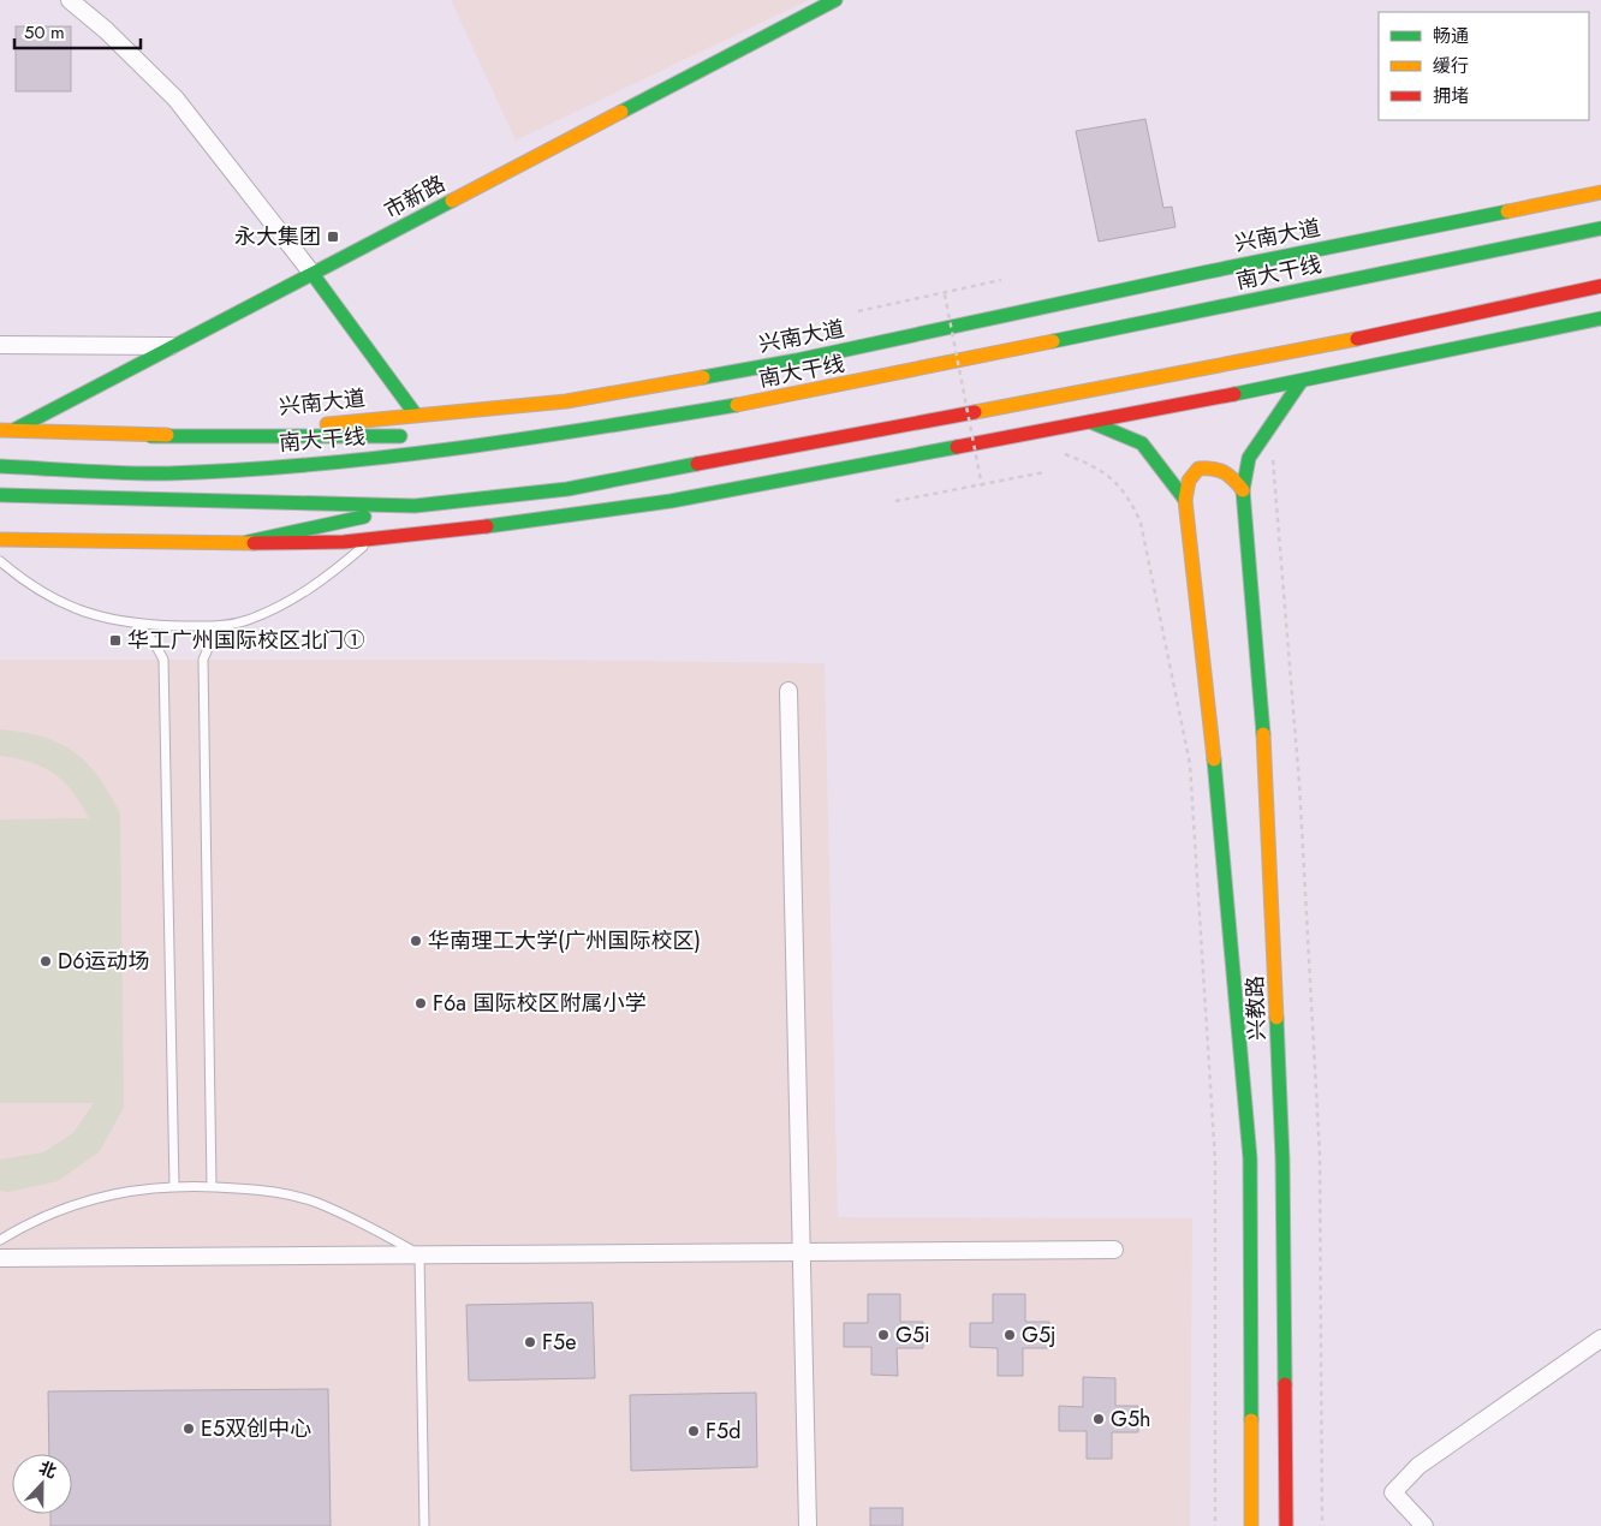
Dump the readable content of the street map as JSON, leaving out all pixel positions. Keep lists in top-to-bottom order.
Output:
{
  "streets": {
    "main road": [
      "市新路",
      "兴南大道",
      "南大干线",
      "兴教路"
    ]
  },
  "crossings": [
    ["市新路", "兴南大道"]
  ],
  "places": {
    "transit": ["永大集团", "华工广州国际校区北门①"],
    "other": [
      "华南理工大学(广州国际校区)",
      "D6运动场",
      "F6a 国际校区附属小学",
      "G5i",
      "G5j",
      "F5e",
      "G5h",
      "E5双创中心",
      "F5d"
    ]
  },
  "legend": ["畅通", "缓行", "拥堵"],
  "scale_bar": "50 m",
  "north": "top"
}
